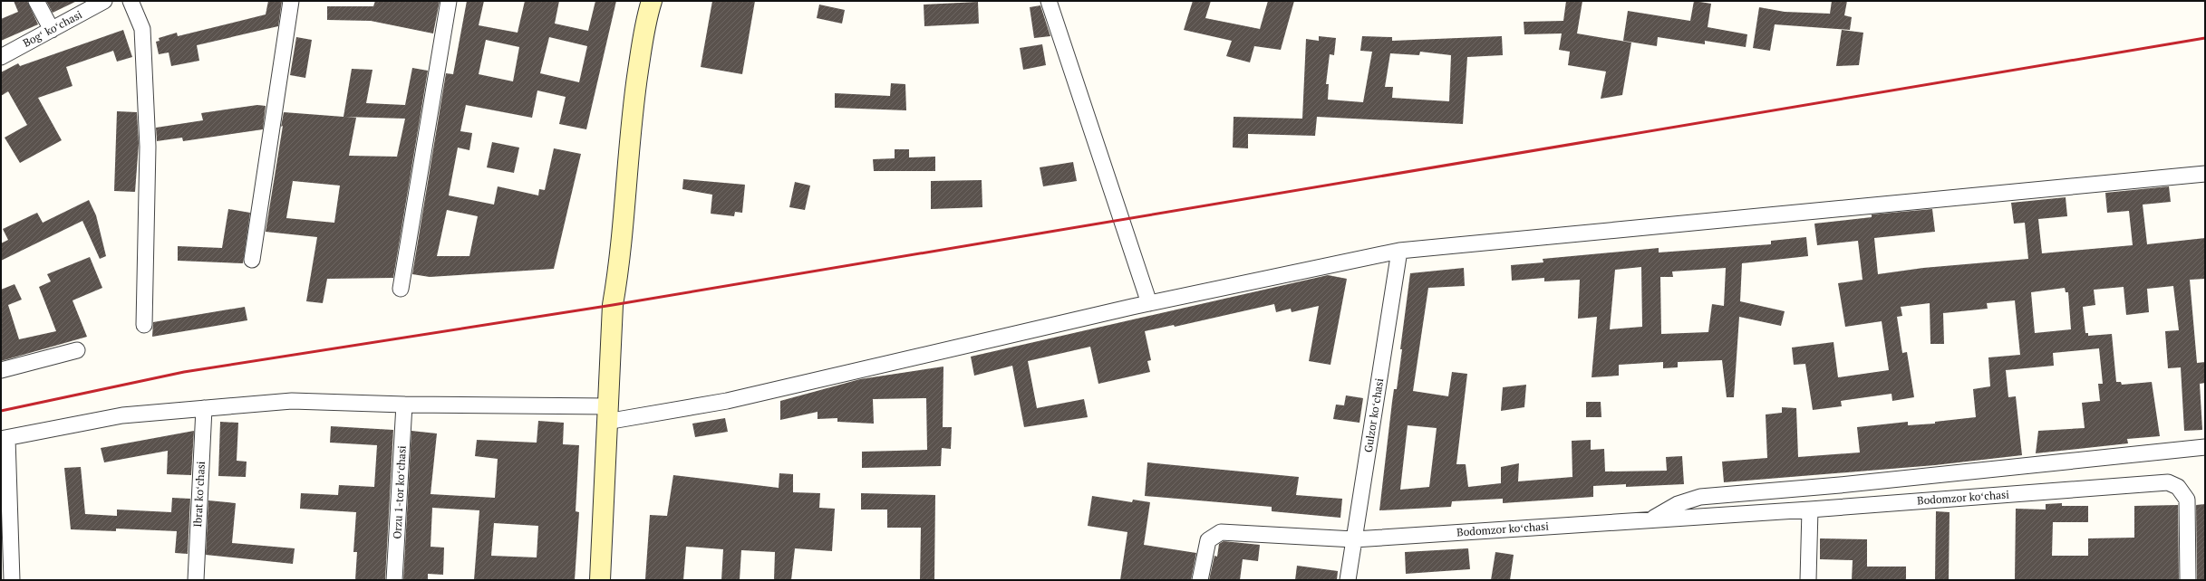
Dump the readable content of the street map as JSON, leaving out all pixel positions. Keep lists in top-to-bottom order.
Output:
{
  "streets": {
    "street": [
      "Bogʻ koʻchasi",
      "Gulzor koʻchasi",
      "Orzu 1-tor koʻchasi",
      "Ibrat koʻchasi",
      "Bodomzor koʻchasi"
    ]
  },
  "crossings": [
    ["Gulzor koʻchasi", "Bodomzor koʻchasi"]
  ]
}
